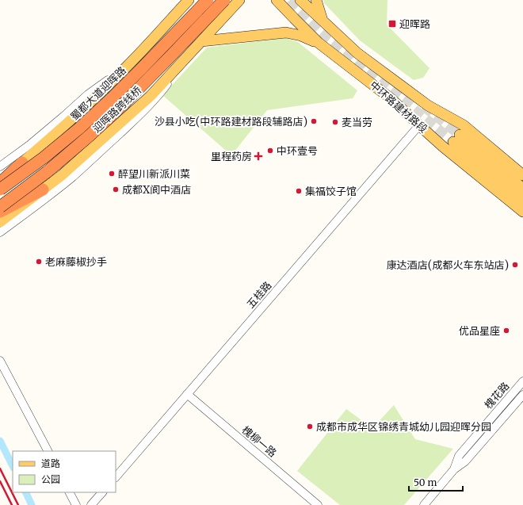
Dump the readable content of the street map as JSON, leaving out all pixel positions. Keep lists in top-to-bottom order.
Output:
{
  "streets": {
    "highway": ["迎晖路跨线桥"],
    "main road": ["蜀都大道迎晖路", "中环路建材路段"],
    "street": ["五桂路", "槐花路", "槐柳一路"]
  },
  "crossings": [
    ["中环路建材路段", "五桂路"],
    ["五桂路", "槐柳一路"]
  ],
  "places": {
    "transit": ["迎晖路"],
    "other": [
      "沙县小吃(中环路建材路段辅路店)",
      "麦当劳",
      "中环壹号",
      "醉望川新派川菜",
      "成都X阆中酒店",
      "集福饺子馆",
      "老麻藤椒抄手",
      "康达酒店(成都火车东站店)",
      "优品星座",
      "成都市成华区锦绣青城幼儿园迎晖分园"
    ],
    "health": ["里程药房"]
  },
  "legend": ["道路", "公园"],
  "scale_bar": "50 m"
}
